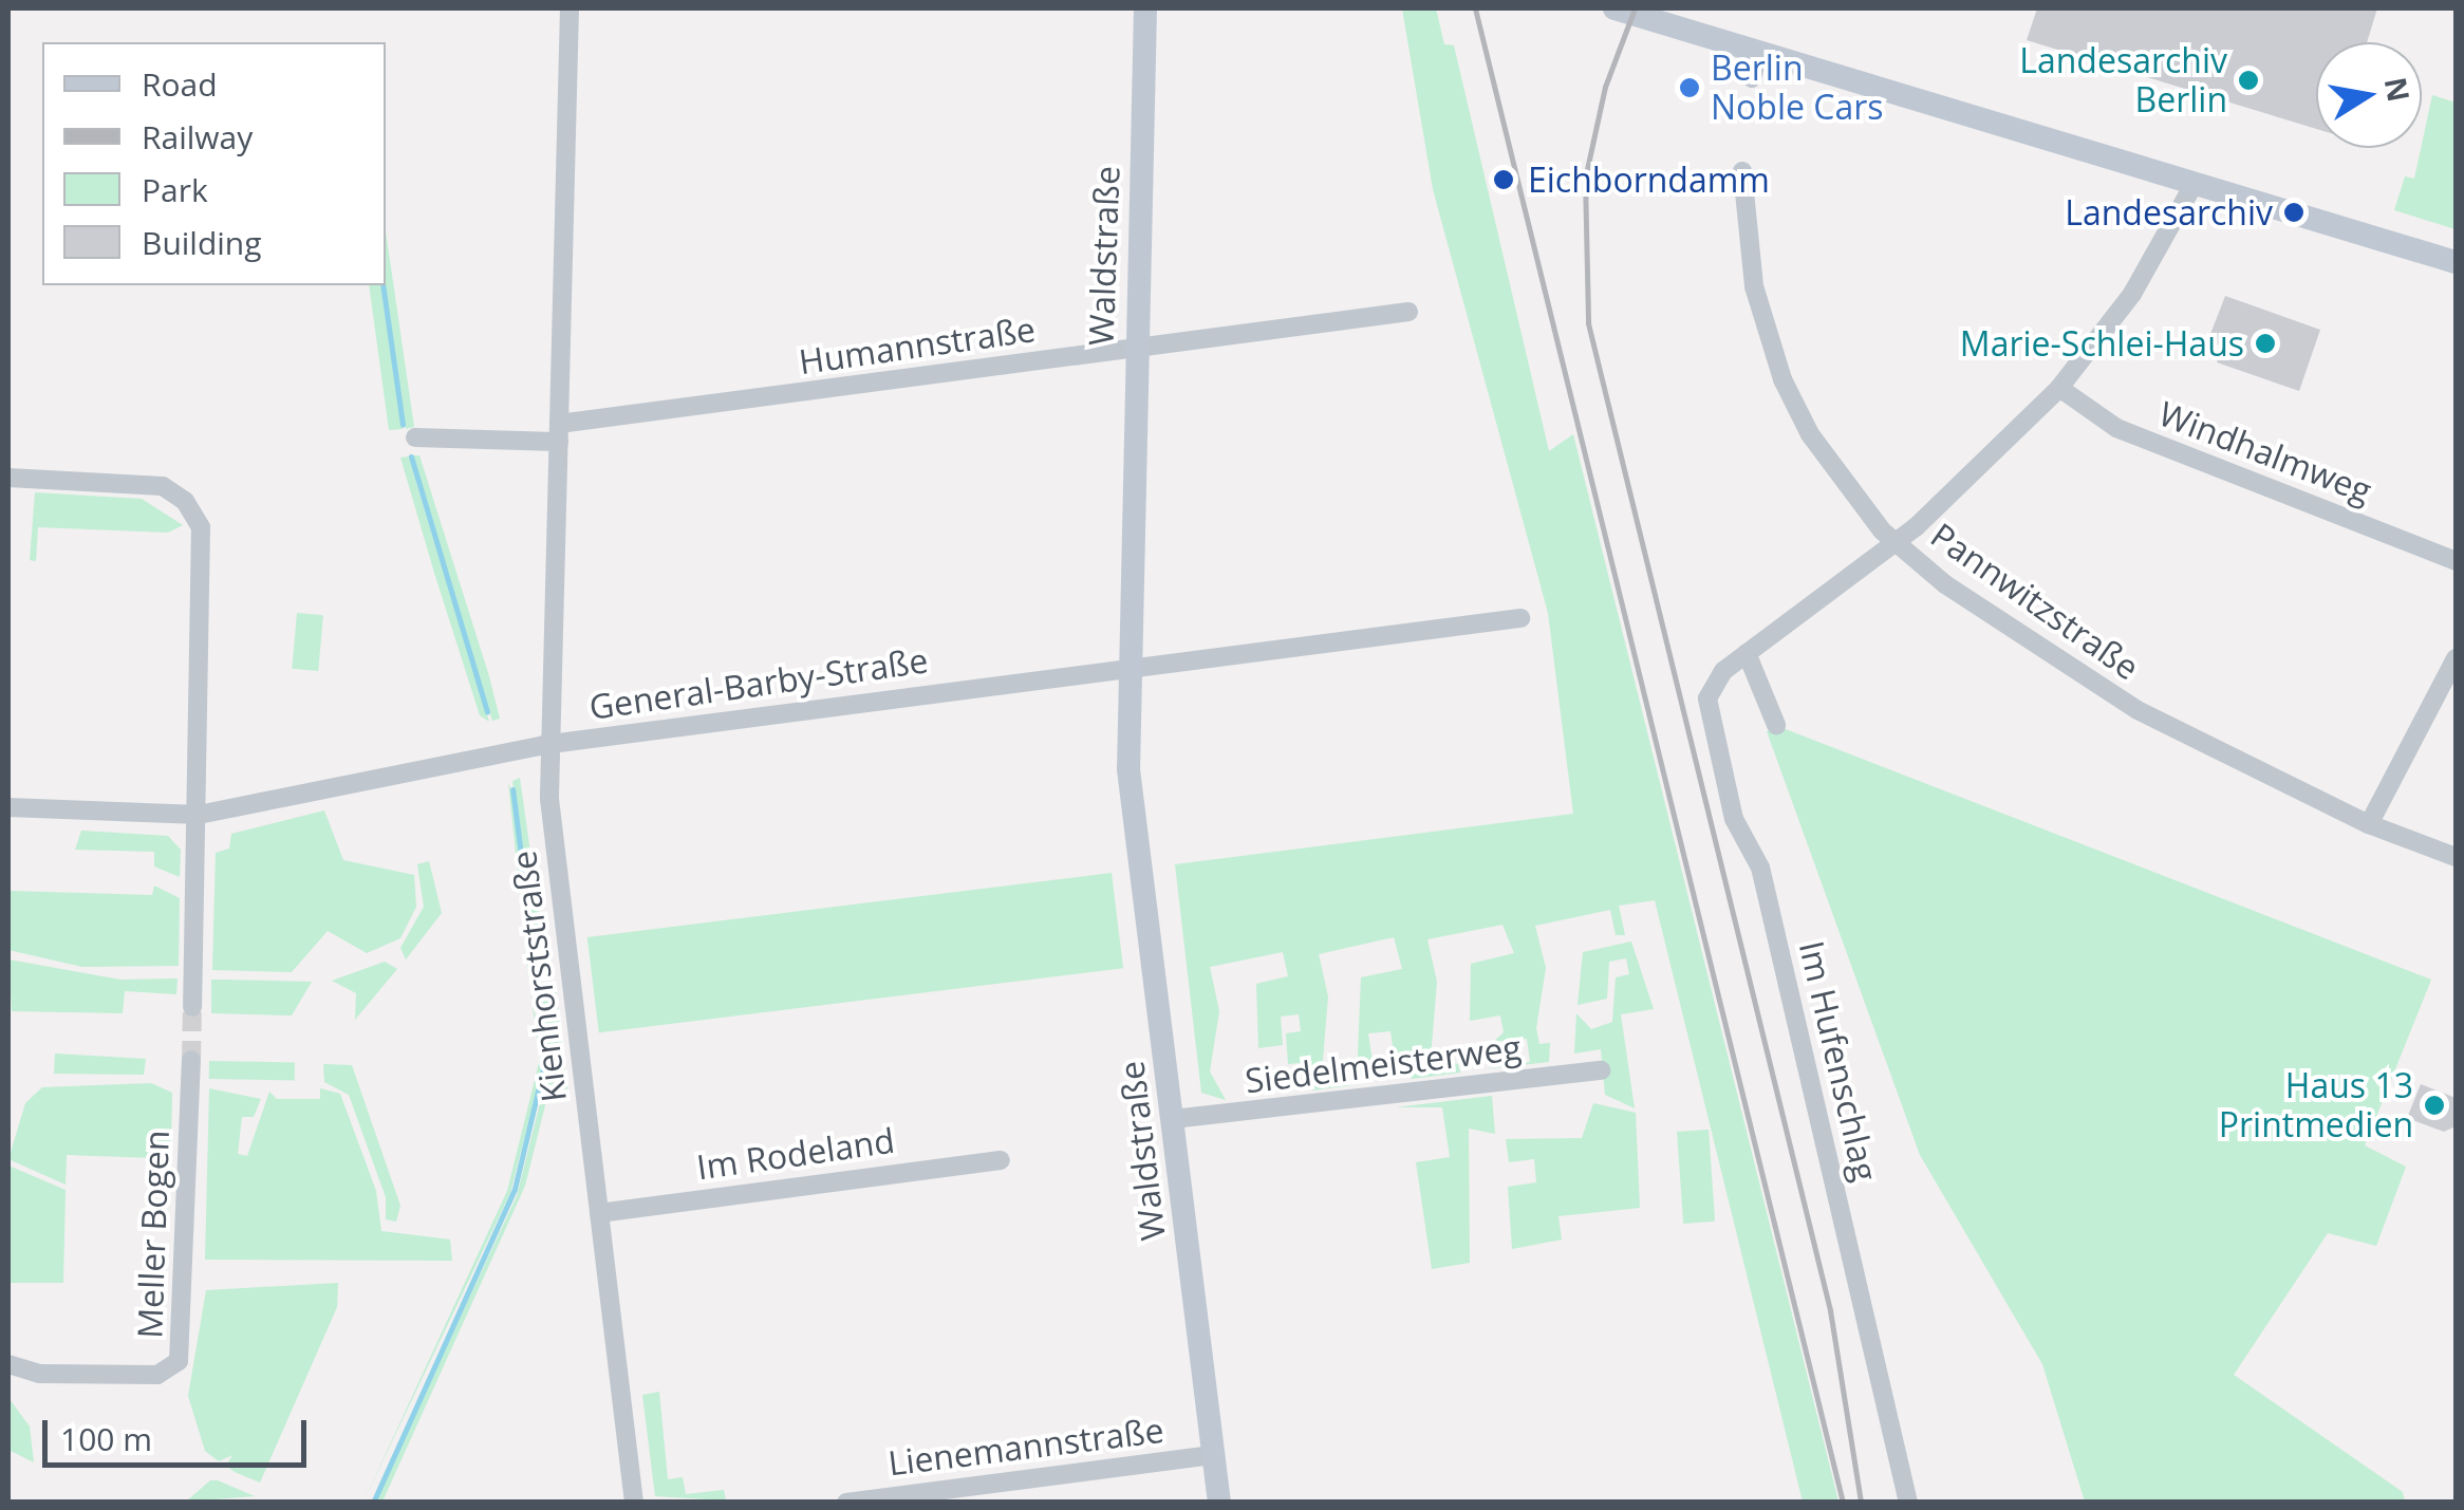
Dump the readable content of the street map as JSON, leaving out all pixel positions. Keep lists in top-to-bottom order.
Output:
{
  "streets": {
    "main road": ["Waldstraße"],
    "street": [
      "Humannstraße",
      "Windhalmweg",
      "Pannwitzstraße",
      "General-Barby-Straße",
      "Kienhorststraße",
      "Im Hufenschlag",
      "Siedelmeisterweg",
      "Im Rodeland",
      "Meller Bogen",
      "Lienemannstraße"
    ]
  },
  "crossings": [
    ["Waldstraße", "Humannstraße"],
    ["Waldstraße", "General-Barby-Straße"],
    ["Waldstraße", "Siedelmeisterweg"],
    ["Waldstraße", "Lienemannstraße"],
    ["Humannstraße", "Kienhorststraße"],
    ["Windhalmweg", "Im Hufenschlag"],
    ["Pannwitzstraße", "Im Hufenschlag"],
    ["General-Barby-Straße", "Kienhorststraße"],
    ["Kienhorststraße", "Im Rodeland"]
  ],
  "places": [
    "Landesarchiv Berlin",
    "Berlin Noble Cars",
    "Eichborndamm",
    "Landesarchiv",
    "Marie-Schlei-Haus",
    "Haus 13 Printmedien"
  ],
  "legend": [
    "Road",
    "Railway",
    "Park",
    "Building"
  ],
  "scale_bar": "100 m",
  "north": "right"
}
